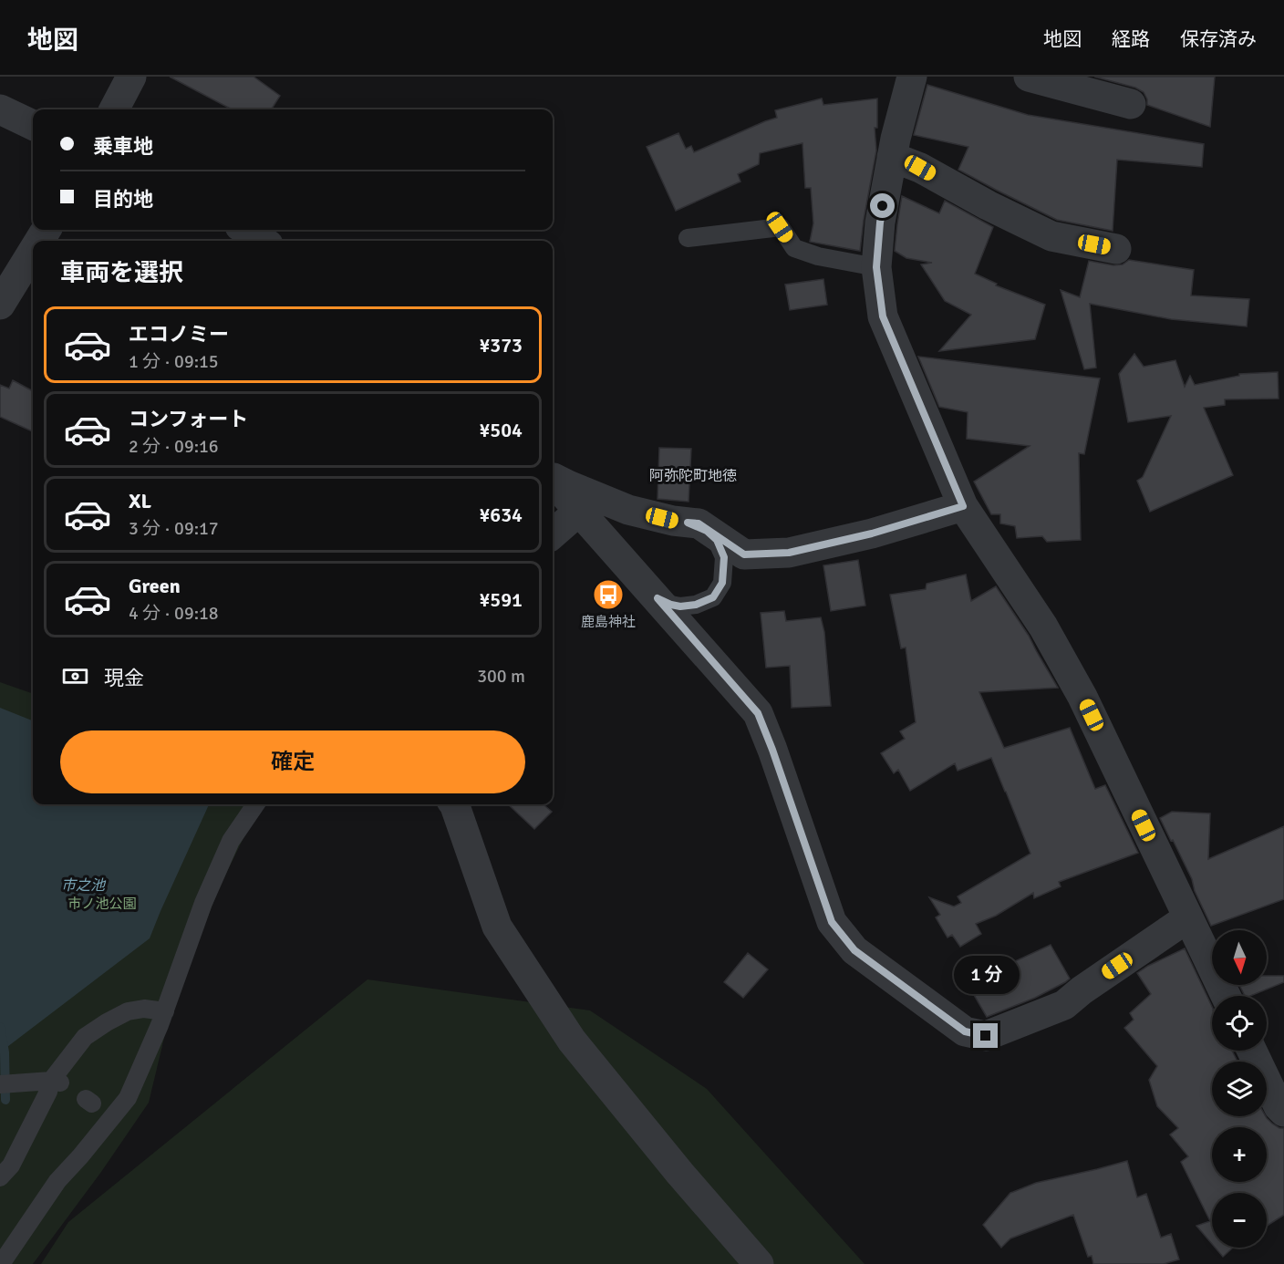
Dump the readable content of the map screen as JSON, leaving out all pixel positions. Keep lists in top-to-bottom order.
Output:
{
  "districts": ["阿弥陀町地徳"],
  "water": ["市之池"],
  "parks": ["市ノ池公園"],
  "places": {
    "bus stop": ["鹿島神社"]
  },
  "north": "bottom",
  "page": {
    "header": "地図",
    "nav": ["地図", "経路", "保存済み"],
    "banner": ["乗車地", "目的地"],
    "heading": "車両を選択",
    "list": [
      {
        "name": "エコノミー",
        "note": "1 分 · 09:15",
        "value": "¥373"
      },
      {
        "name": "コンフォート",
        "note": "2 分 · 09:16",
        "value": "¥504"
      },
      {
        "name": "XL",
        "note": "3 分 · 09:17",
        "value": "¥634"
      },
      {
        "name": "Green",
        "note": "4 分 · 09:18",
        "value": "¥591"
      }
    ],
    "pay": ["現金", "300 m"],
    "buttons": "確定",
    "map_buttons": ["+", "−"],
    "bubble": "1 分"
  }
}
